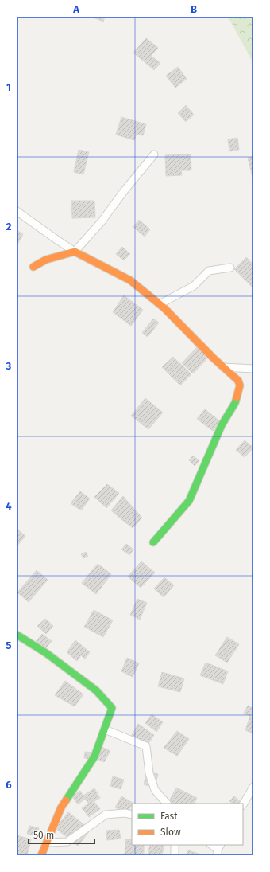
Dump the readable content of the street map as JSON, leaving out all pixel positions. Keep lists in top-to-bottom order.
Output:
{
  "legend": ["Fast", "Slow"],
  "scale_bar": "50 m",
  "grid": {
    "columns": ["A", "B"],
    "rows": [
      "1",
      "2",
      "3",
      "4",
      "5",
      "6"
    ]
  }
}
